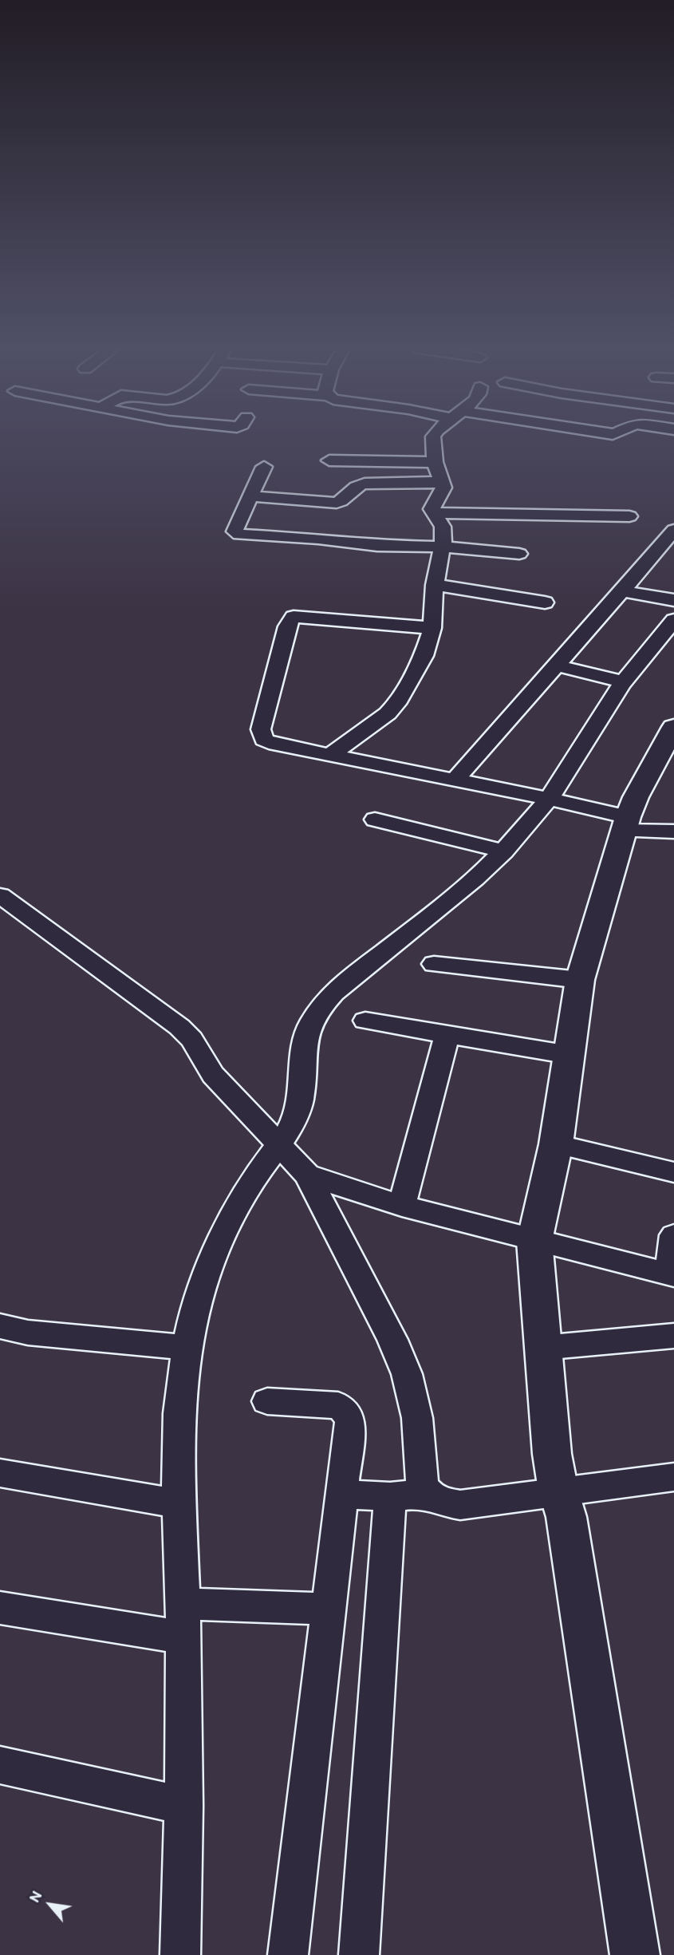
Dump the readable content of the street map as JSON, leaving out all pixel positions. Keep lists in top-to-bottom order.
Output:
{
  "north": "top left"
}
